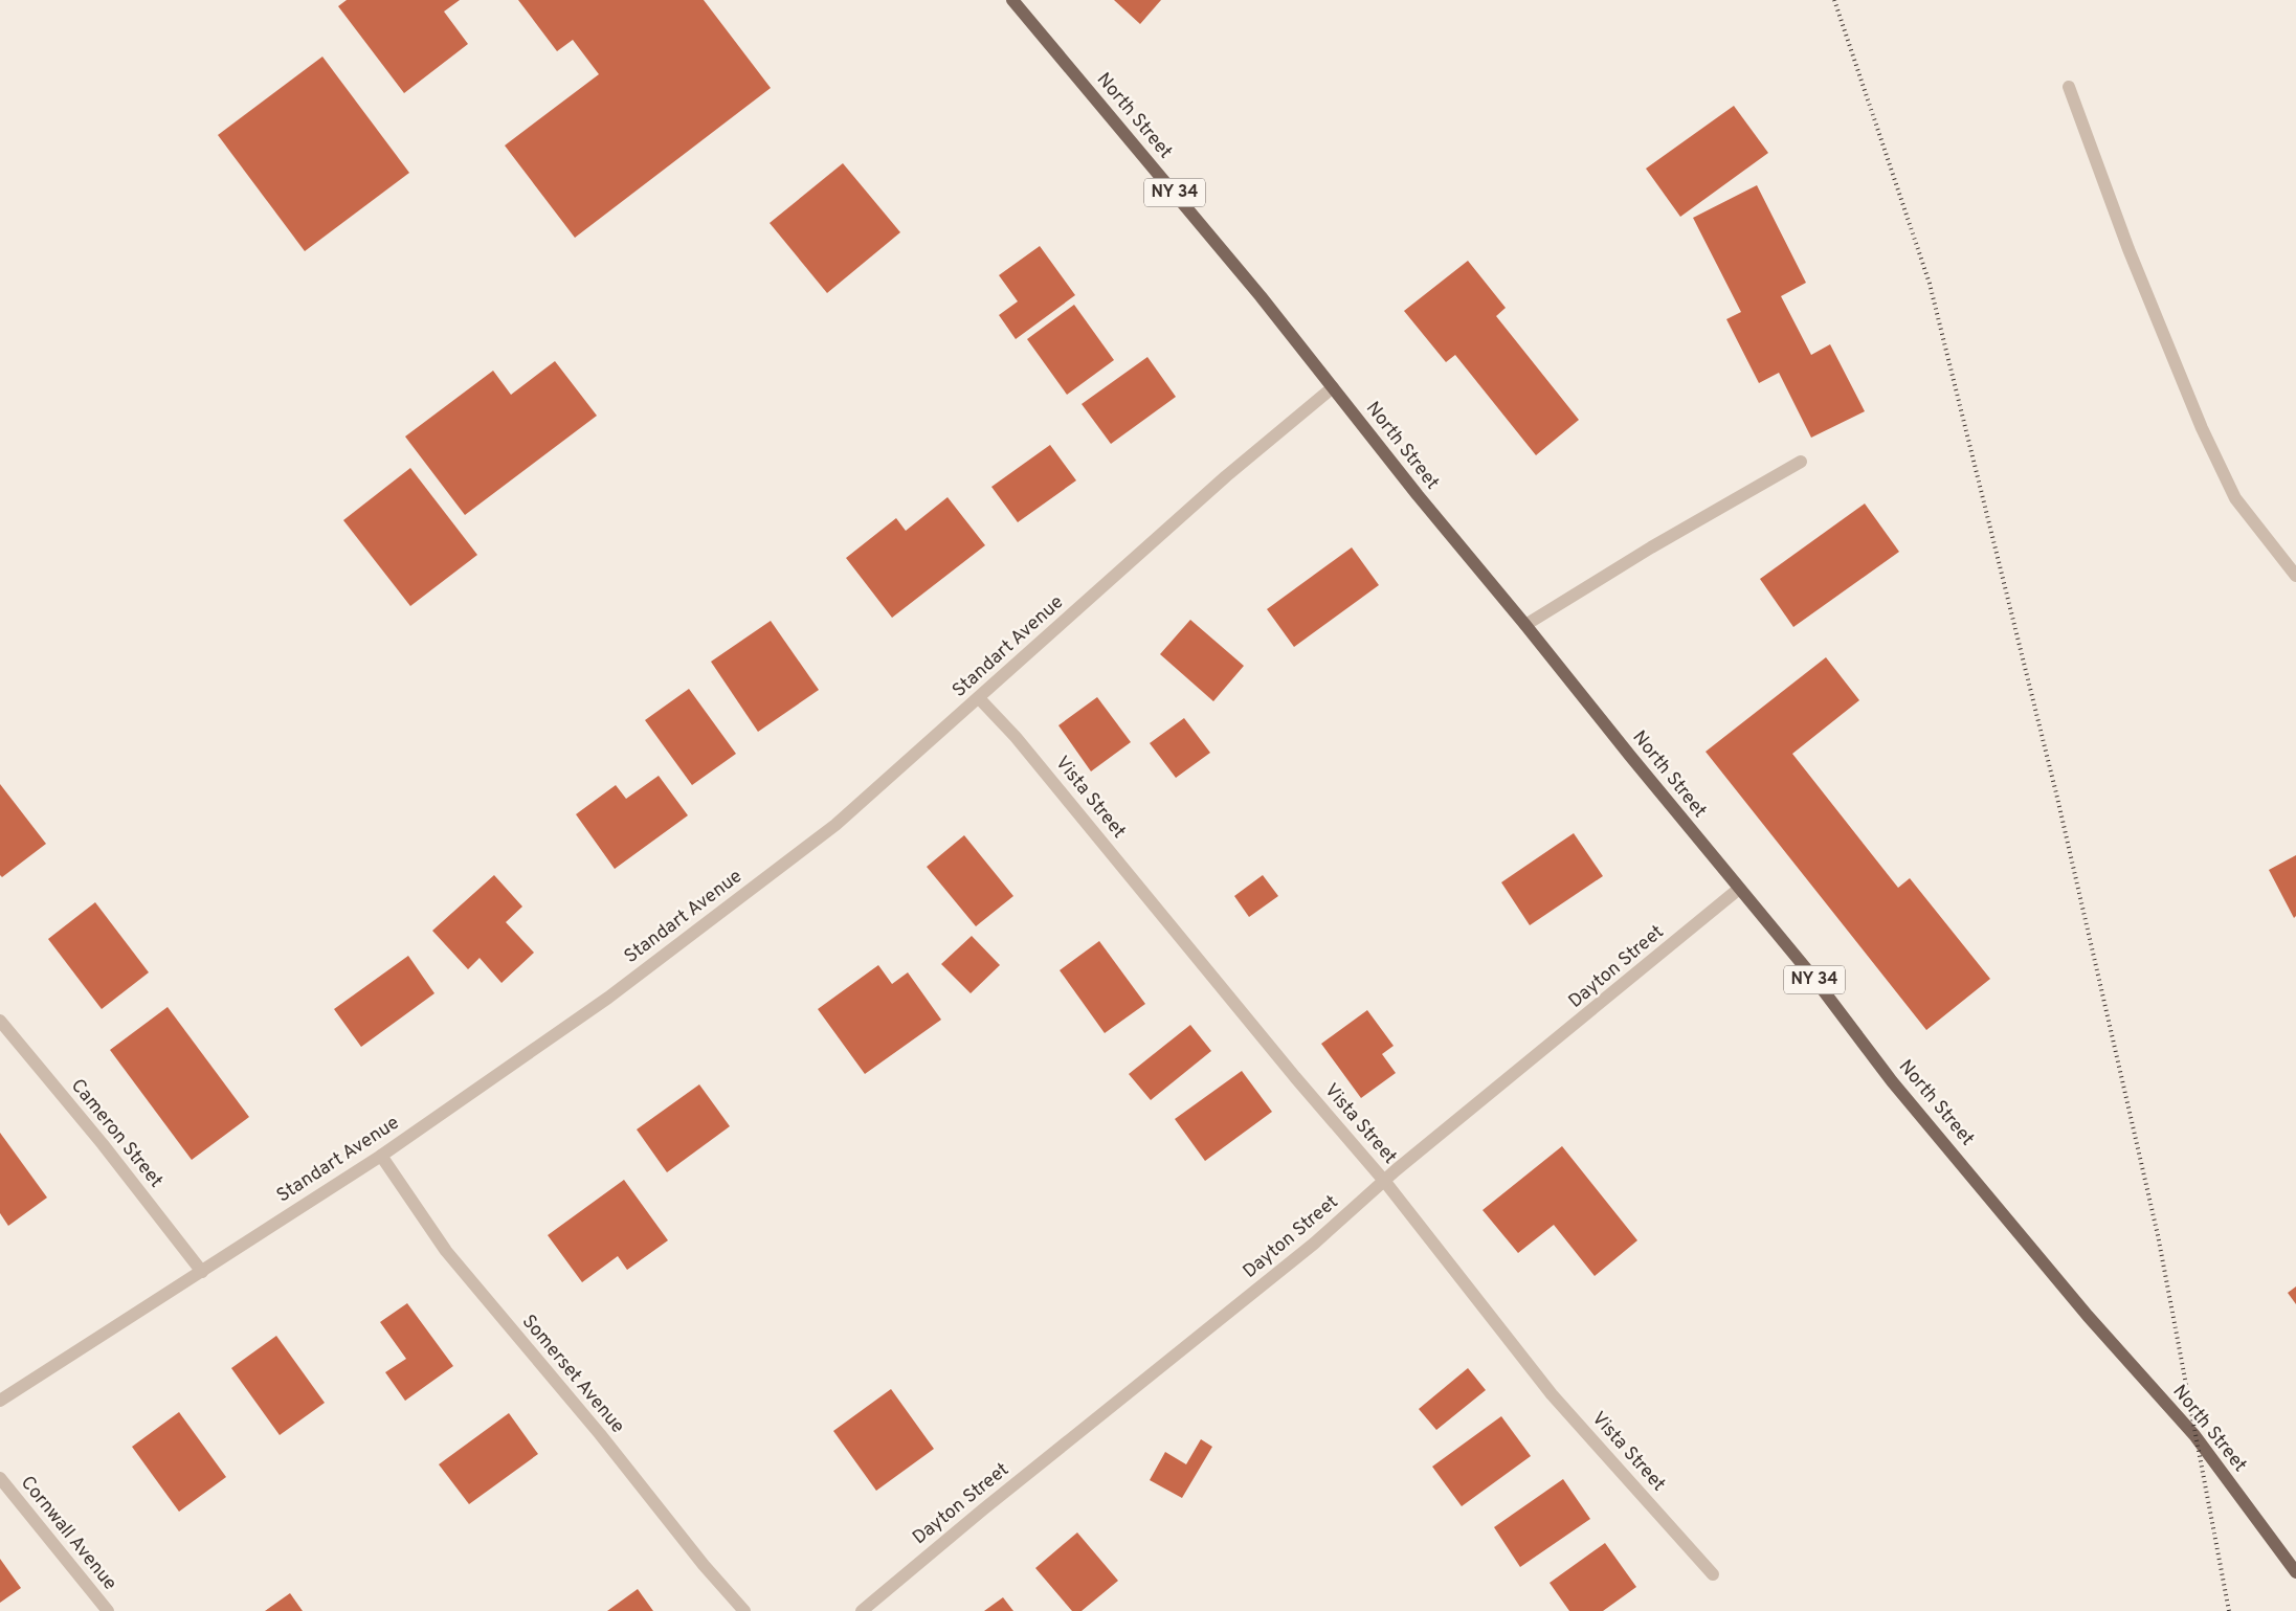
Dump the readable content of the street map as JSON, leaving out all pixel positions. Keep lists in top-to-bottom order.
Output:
{
  "streets": {
    "main road": ["North Street", "NY 34"],
    "street": [
      "Standart Avenue",
      "Vista Street",
      "Dayton Street",
      "Cameron Street",
      "Somerset Avenue",
      "Cornwall Avenue"
    ]
  },
  "crossings": [
    ["North Street", "Standart Avenue"],
    ["North Street", "Dayton Street"],
    ["Standart Avenue", "Vista Street"],
    ["Standart Avenue", "Cameron Street"],
    ["Standart Avenue", "Somerset Avenue"],
    ["Vista Street", "Dayton Street"]
  ]
}
